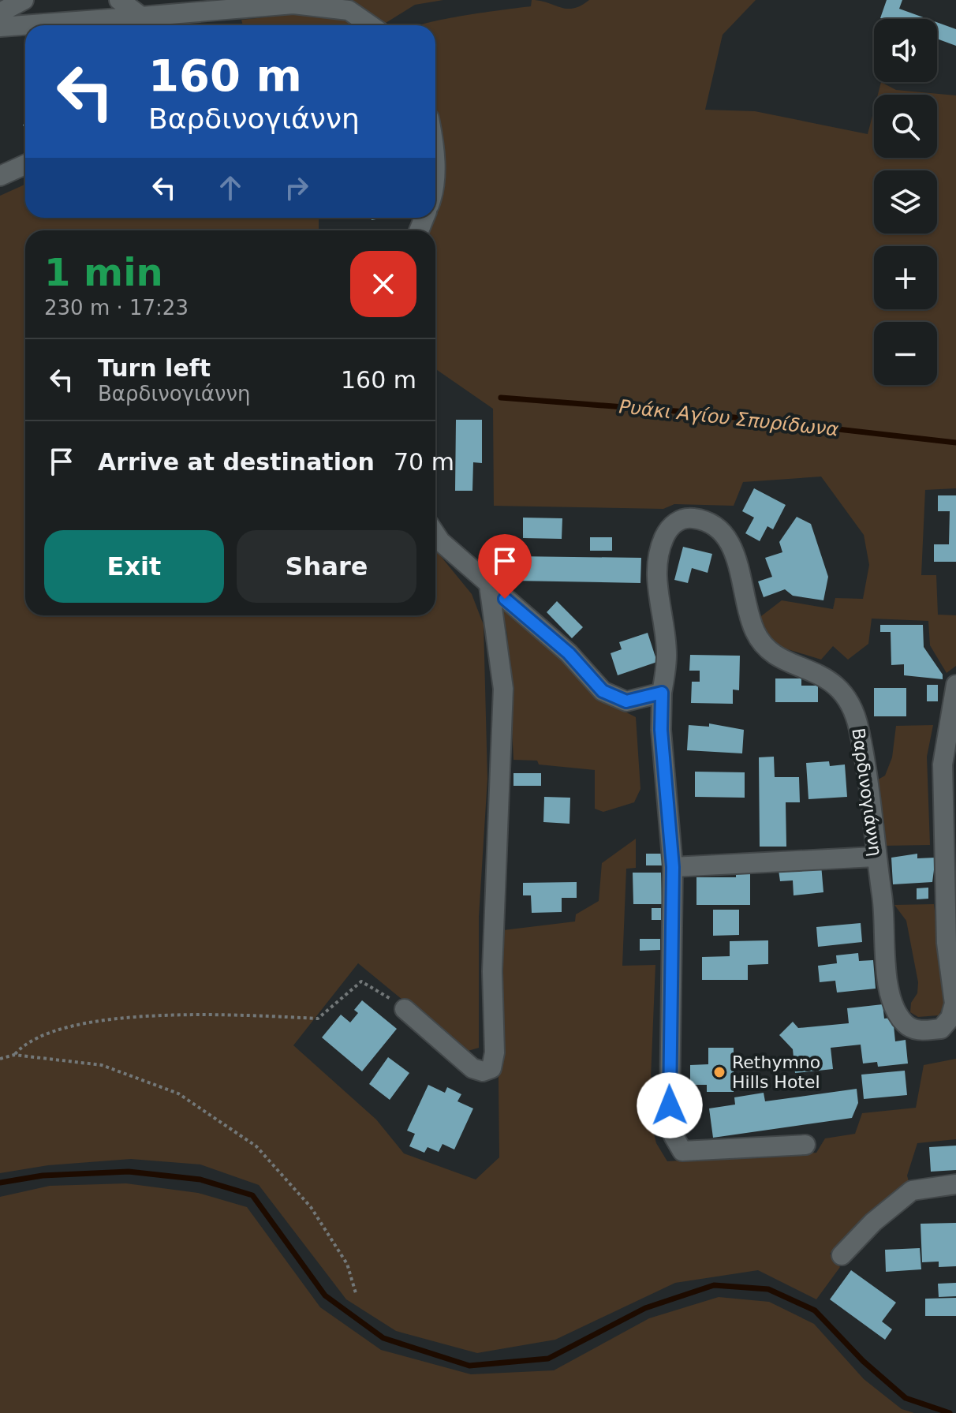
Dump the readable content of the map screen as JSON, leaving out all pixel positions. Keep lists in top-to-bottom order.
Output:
{
  "streets": {
    "street": ["Βαρδινογιάννη"]
  },
  "water": ["Ρυάκι Αγίου Σπυρίδωνα"],
  "places": ["Rethymno Hills Hotel"],
  "page": {
    "map_buttons": ["+", "−"],
    "turn": ["160 m", "Βαρδινογιάννη"],
    "heading": ["1 min", "230 m · 17:23"],
    "list": [
      {
        "name": "Turn left",
        "note": "Βαρδινογιάννη",
        "value": "160 m"
      },
      {
        "name": "Arrive at destination",
        "value": "70 m"
      }
    ],
    "buttons": ["Exit", "Share"]
  }
}
